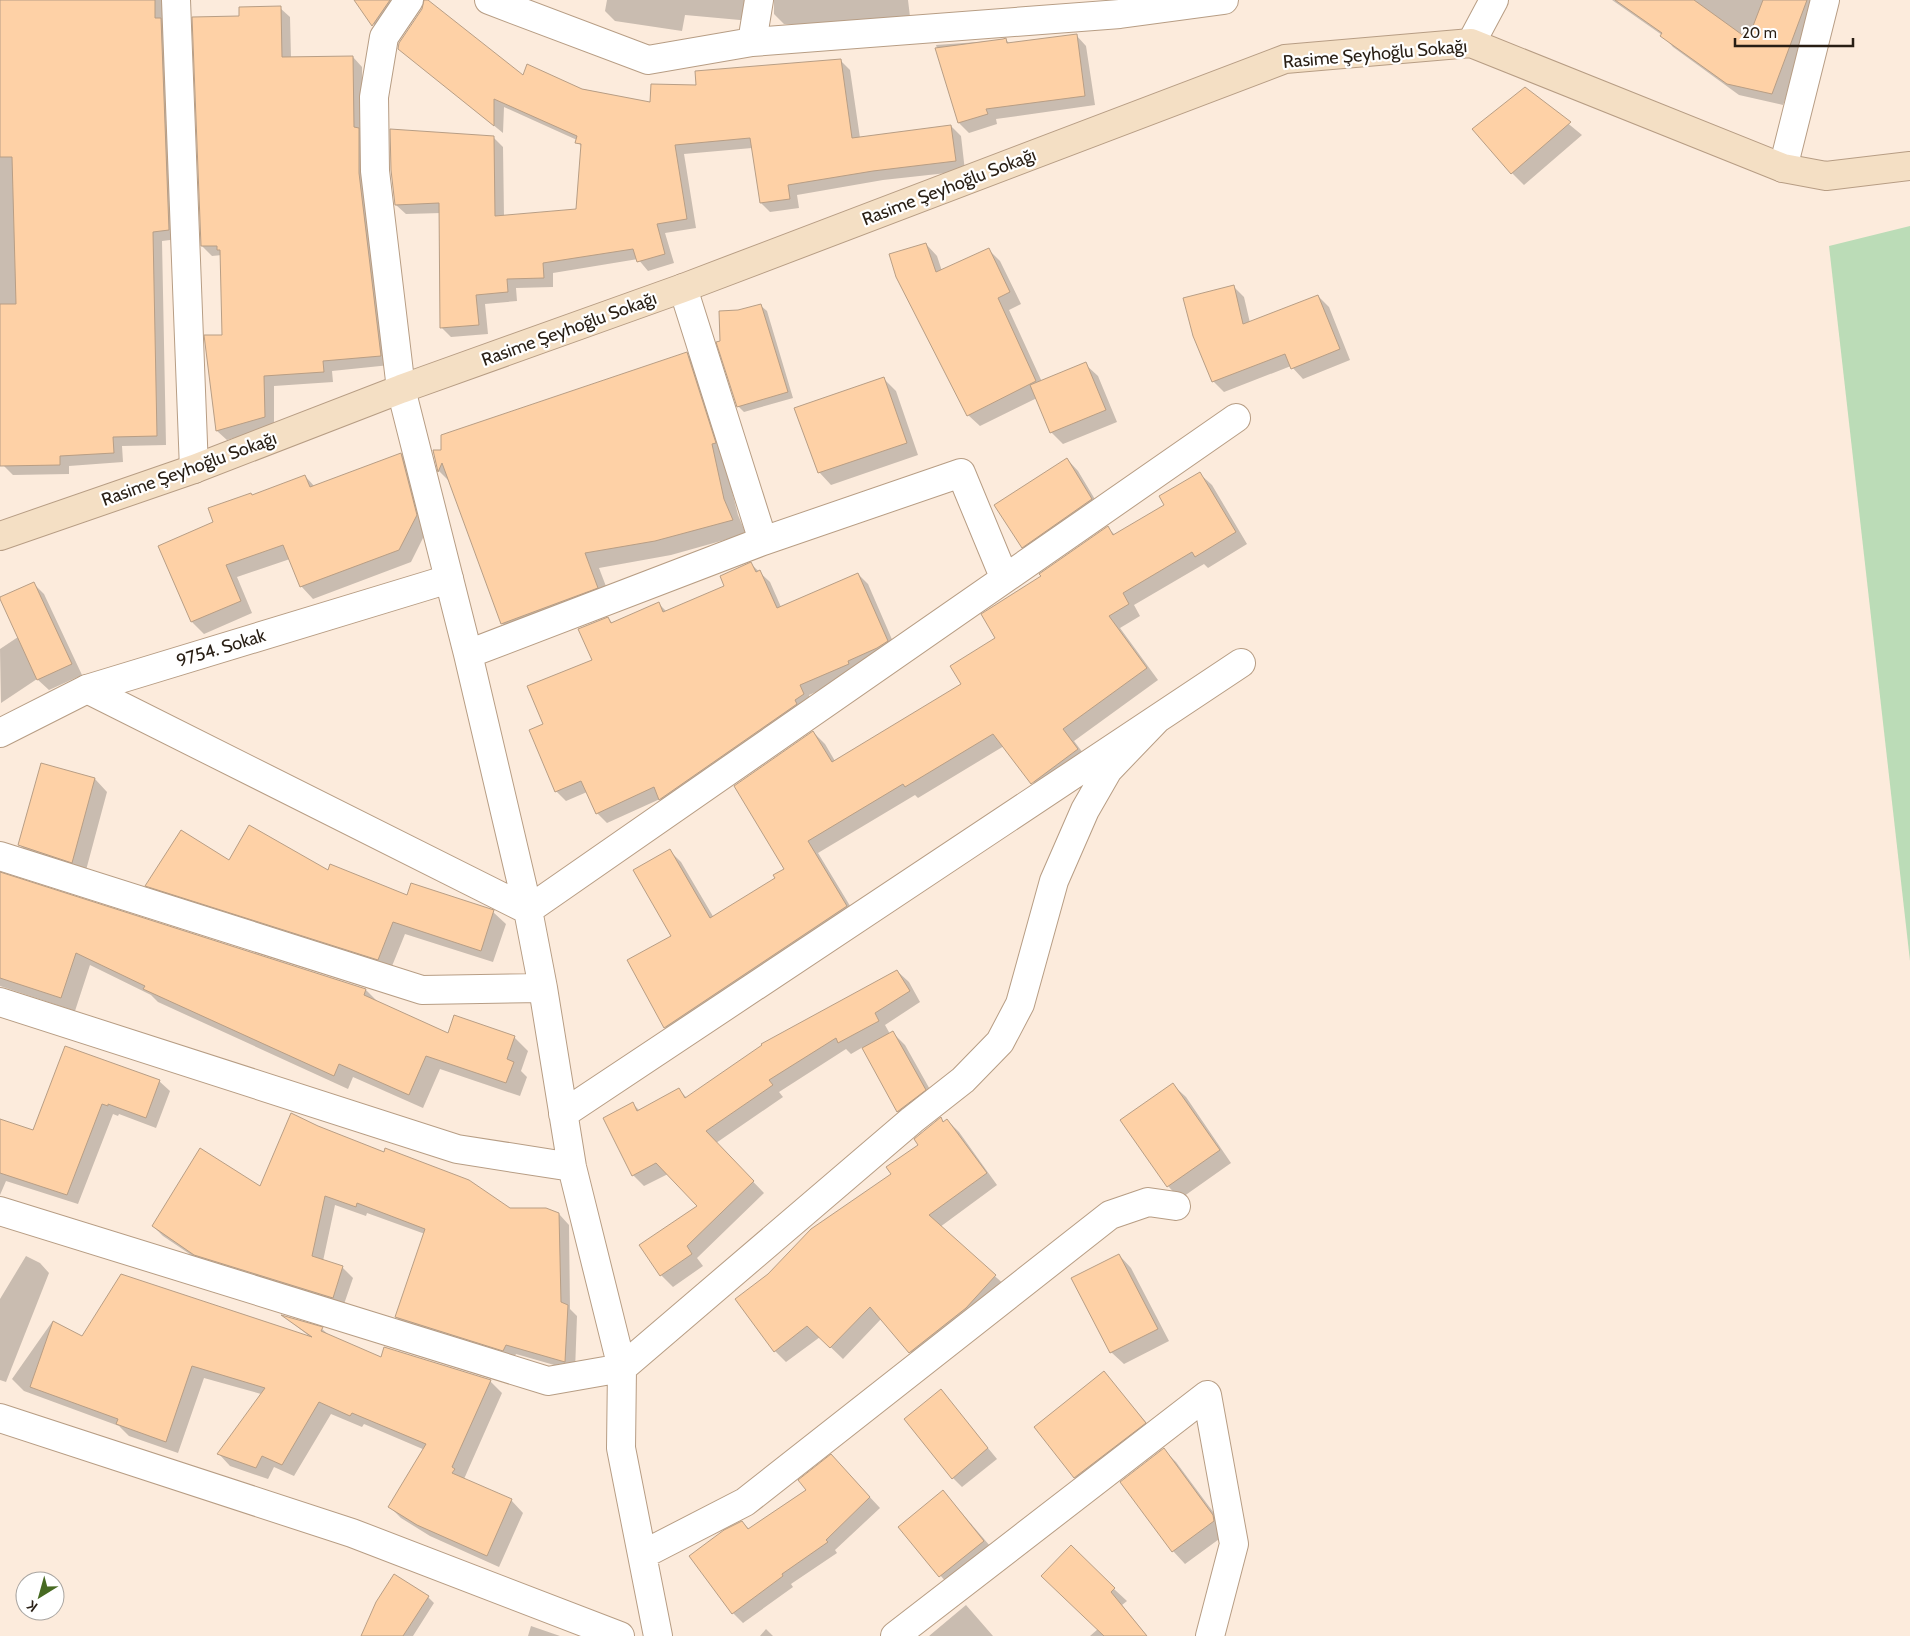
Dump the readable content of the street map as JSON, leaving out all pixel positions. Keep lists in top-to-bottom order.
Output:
{
  "streets": {
    "main road": ["Rasime Şeyhoğlu Sokağı"],
    "street": ["9754. Sokak"]
  },
  "scale_bar": "20 m",
  "north": "bottom left"
}
